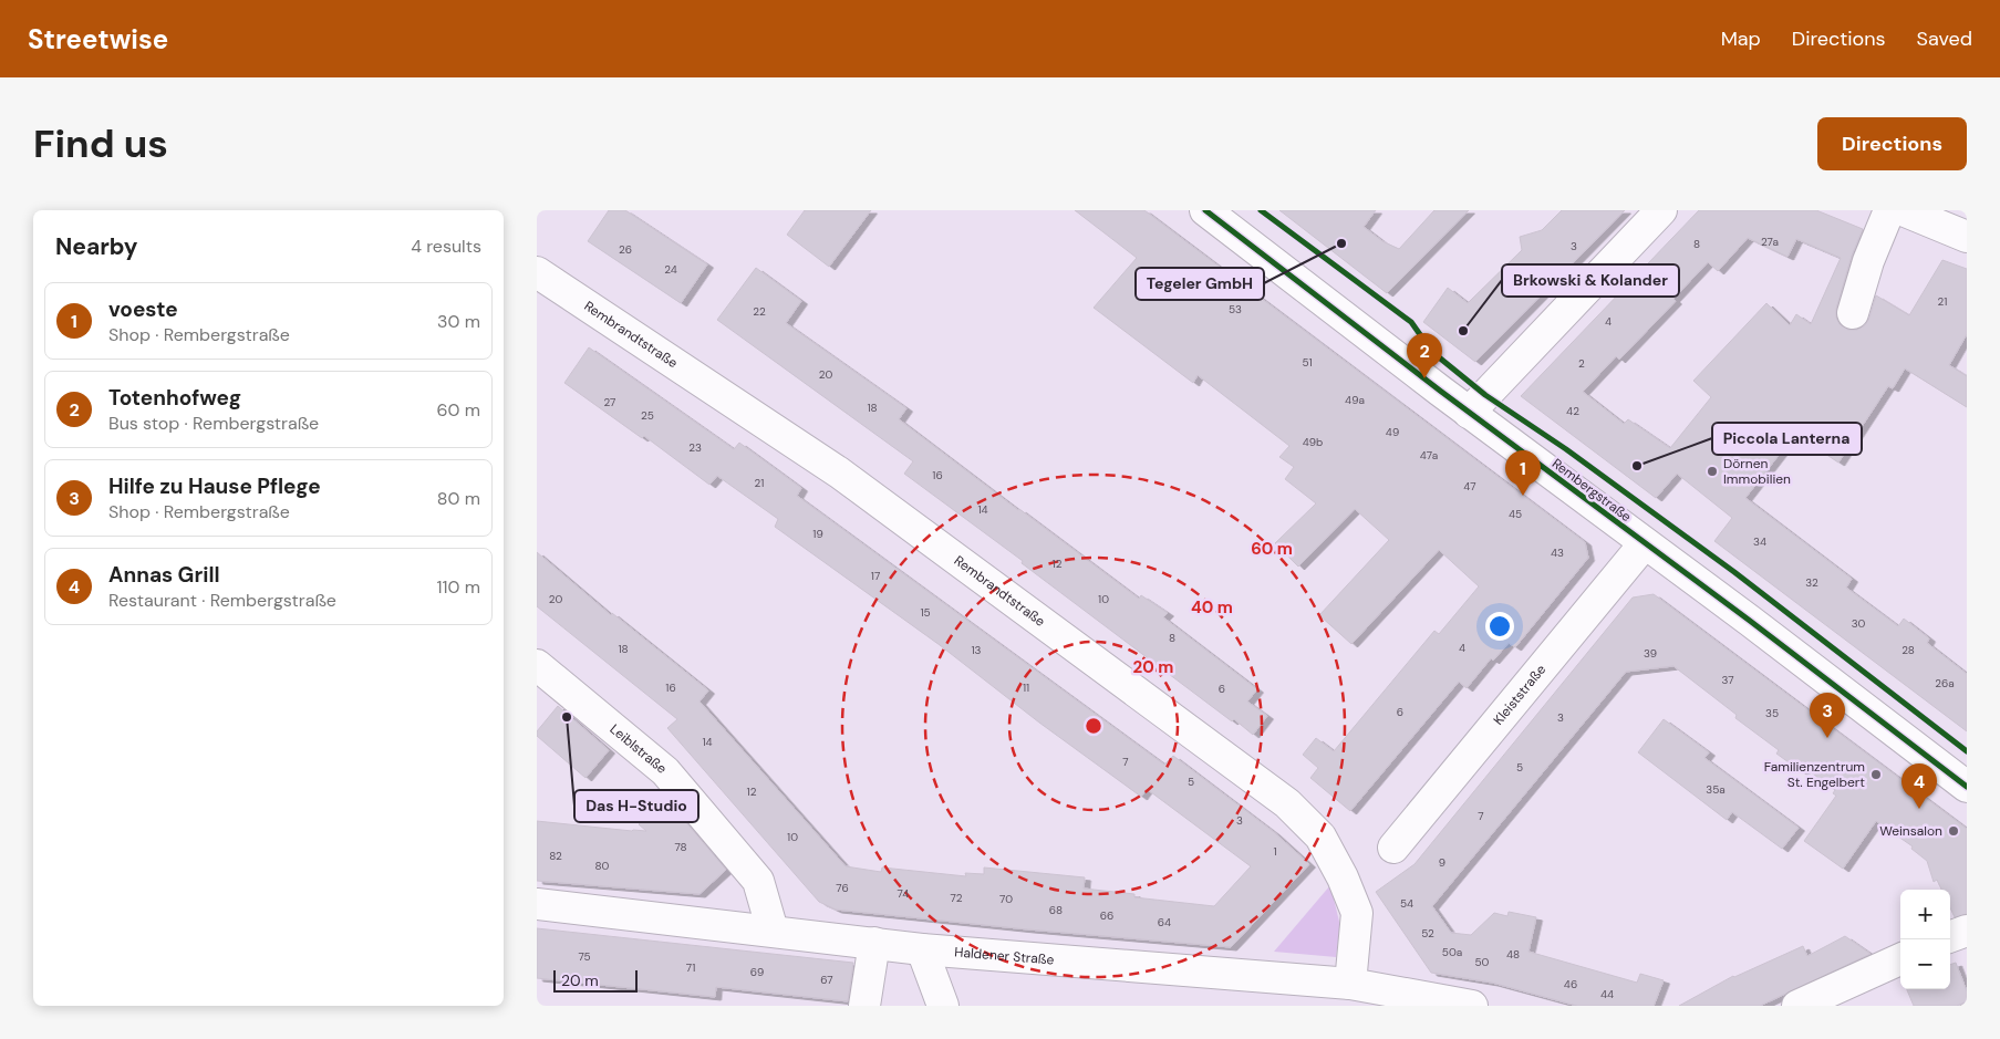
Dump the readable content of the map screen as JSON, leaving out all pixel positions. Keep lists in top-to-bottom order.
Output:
{
  "streets": {
    "street": [
      "Rembrandtstraße",
      "Rembergstraße",
      "Kleiststraße",
      "Leiblstraße",
      "Haldener Straße"
    ]
  },
  "crossings": [
    ["Rembrandtstraße", "Haldener Straße"],
    ["Rembergstraße", "Kleiststraße"],
    ["Leiblstraße", "Haldener Straße"]
  ],
  "places": [
    "Tegeler GmbH",
    "Brkowski & Kolander",
    "Piccola Lanterna",
    "Dörnen Immobilien",
    "Das H-Studio",
    "Familienzentrum St. Engelbert",
    "Weinsalon"
  ],
  "house_numbers": [
    "27a",
    "8",
    "3",
    "26",
    "24",
    "21",
    "53",
    "22",
    "4",
    "51",
    "2",
    "20",
    "49a",
    "27",
    "18",
    "42",
    "25",
    "49",
    "49b",
    "23",
    "47a",
    "16",
    "21",
    "47",
    "14",
    "45",
    "19",
    "34",
    "43",
    "12",
    "17",
    "32",
    "20",
    "10",
    "15",
    "30",
    "8",
    "4",
    "18",
    "13",
    "28",
    "39",
    "37",
    "26a",
    "16",
    "11",
    "6",
    "6",
    "35",
    "3",
    "14",
    "7",
    "5",
    "5",
    "35a",
    "12",
    "7",
    "3",
    "10",
    "78",
    "1",
    "82",
    "9",
    "80",
    "76",
    "74",
    "72",
    "70",
    "54",
    "68",
    "66",
    "64",
    "52",
    "50a",
    "48",
    "75",
    "50",
    "71",
    "69",
    "67",
    "46",
    "44"
  ],
  "scale_bar": "20 m",
  "page": {
    "header": "Streetwise",
    "nav": ["Map", "Directions", "Saved"],
    "buttons": "Directions",
    "title": "Find us",
    "heading": ["Nearby", "4 results"],
    "list": [
      {
        "mark": "1",
        "name": "voeste",
        "note": "Shop · Rembergstraße",
        "value": "30 m"
      },
      {
        "mark": "2",
        "name": "Totenhofweg",
        "note": "Bus stop · Rembergstraße",
        "value": "60 m"
      },
      {
        "mark": "3",
        "name": "Hilfe zu Hause Pflege",
        "note": "Shop · Rembergstraße",
        "value": "80 m"
      },
      {
        "mark": "4",
        "name": "Annas Grill",
        "note": "Restaurant · Rembergstraße",
        "value": "110 m"
      }
    ],
    "pins": [
      "2",
      "1",
      "3",
      "4"
    ],
    "map_buttons": ["+", "−"],
    "scale": "20 m"
  },
  "rings": ["60 m", "40 m", "20 m"]
}
